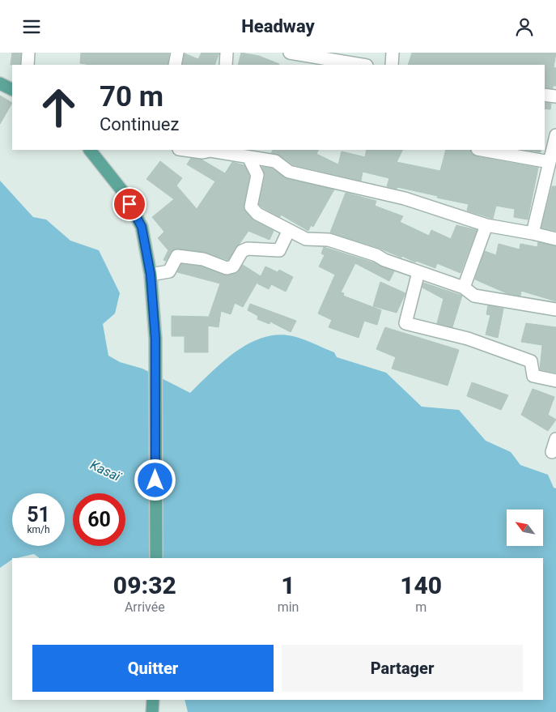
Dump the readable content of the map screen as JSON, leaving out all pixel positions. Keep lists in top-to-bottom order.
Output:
{
  "water": ["Kasaï"],
  "north": "top left",
  "page": {
    "header": "Headway",
    "turn": ["70 m", "Continuez"],
    "speed": "51 km/h",
    "limit": "60",
    "eta": [
      "09:32",
      "Arrivée",
      "1",
      "min",
      "140",
      "m"
    ],
    "buttons": ["Quitter", "Partager"]
  }
}
